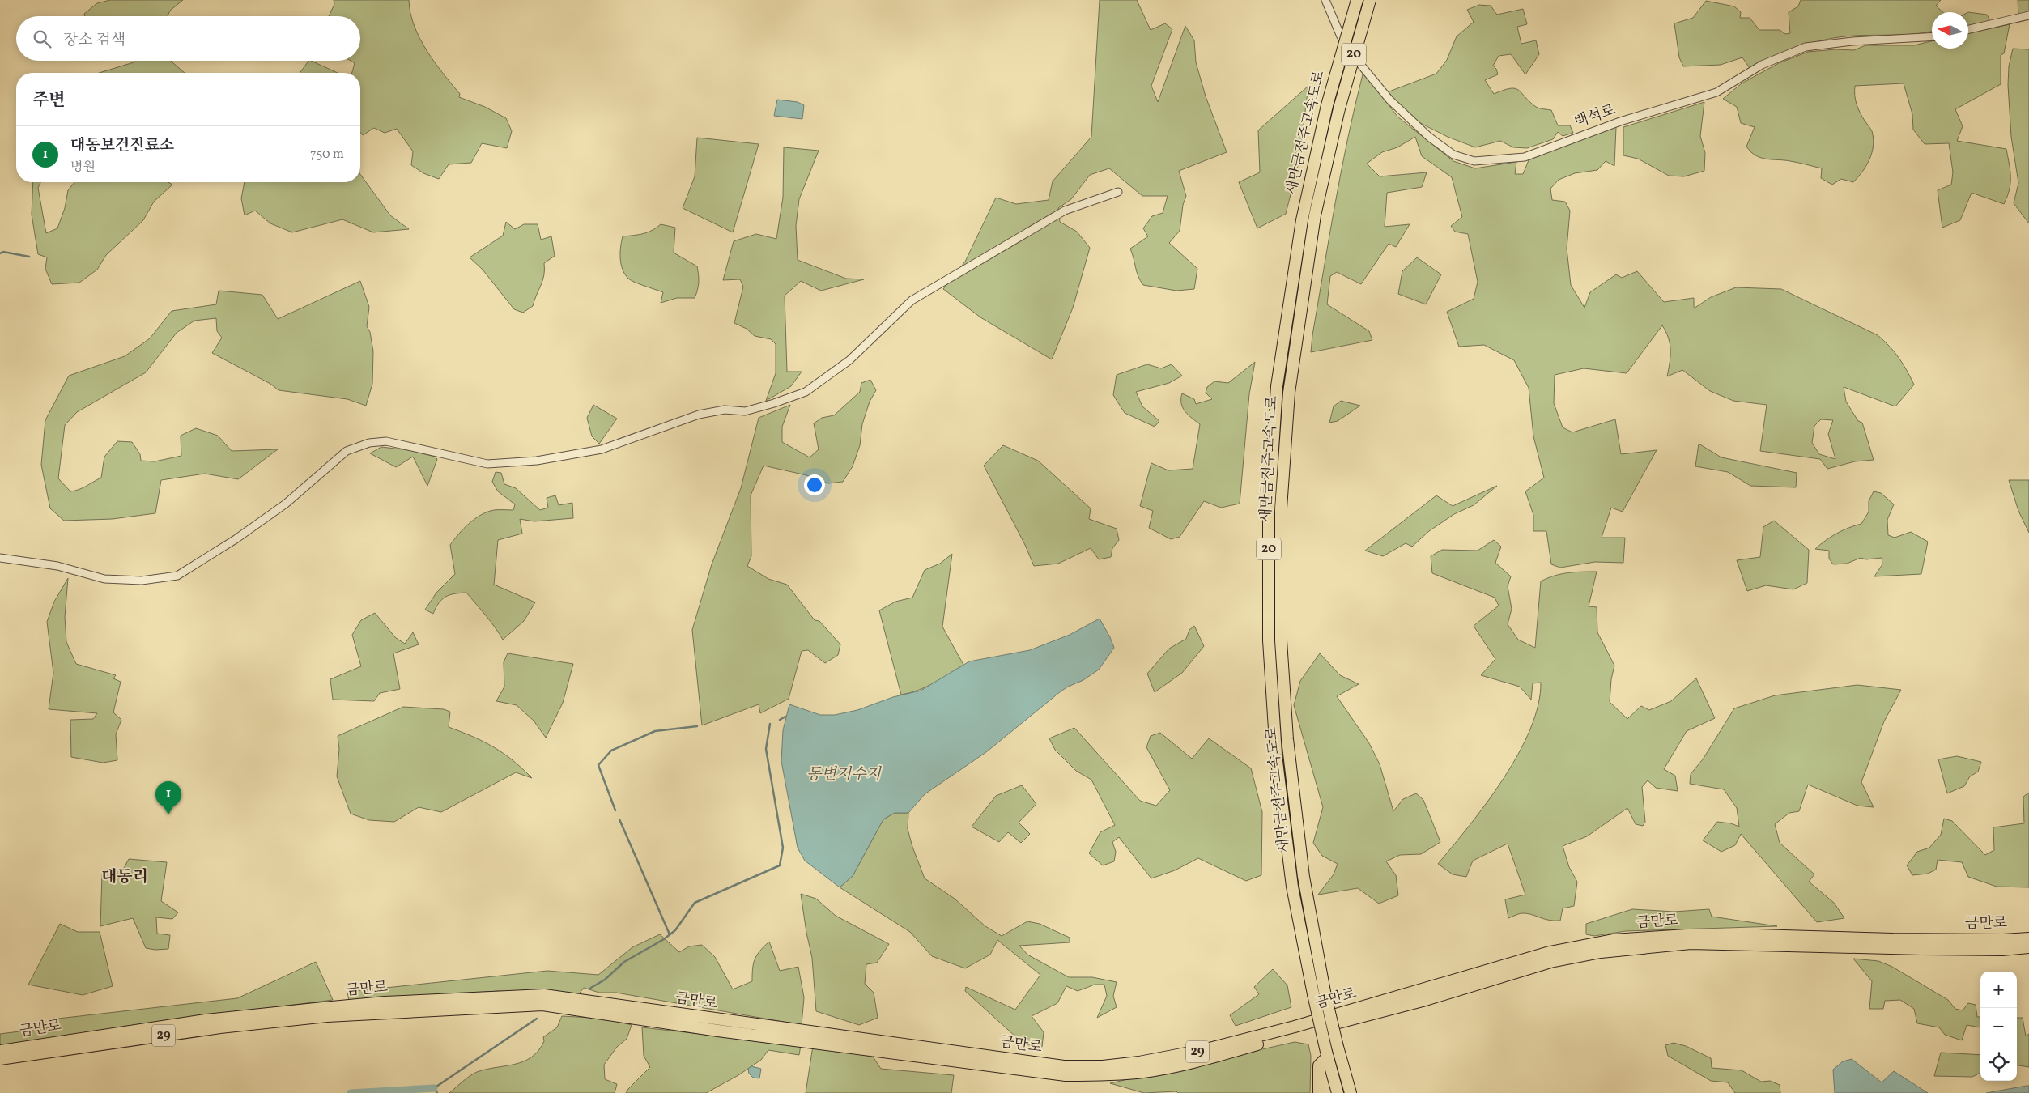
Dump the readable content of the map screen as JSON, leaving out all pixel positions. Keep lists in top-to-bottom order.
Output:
{
  "streets": {
    "highway": [
      "20",
      "새만금전주고속도로",
      "금만로",
      "29"
    ],
    "street": ["백석로"]
  },
  "districts": ["대동리"],
  "water": ["동변저수지"],
  "north": "left",
  "page": {
    "search": "장소 검색",
    "heading": "주변",
    "list": [
      {
        "mark": "1",
        "name": "대동보건진료소",
        "note": "병원",
        "value": "750 m"
      }
    ],
    "pins": "1",
    "map_buttons": ["+", "−"]
  }
}
